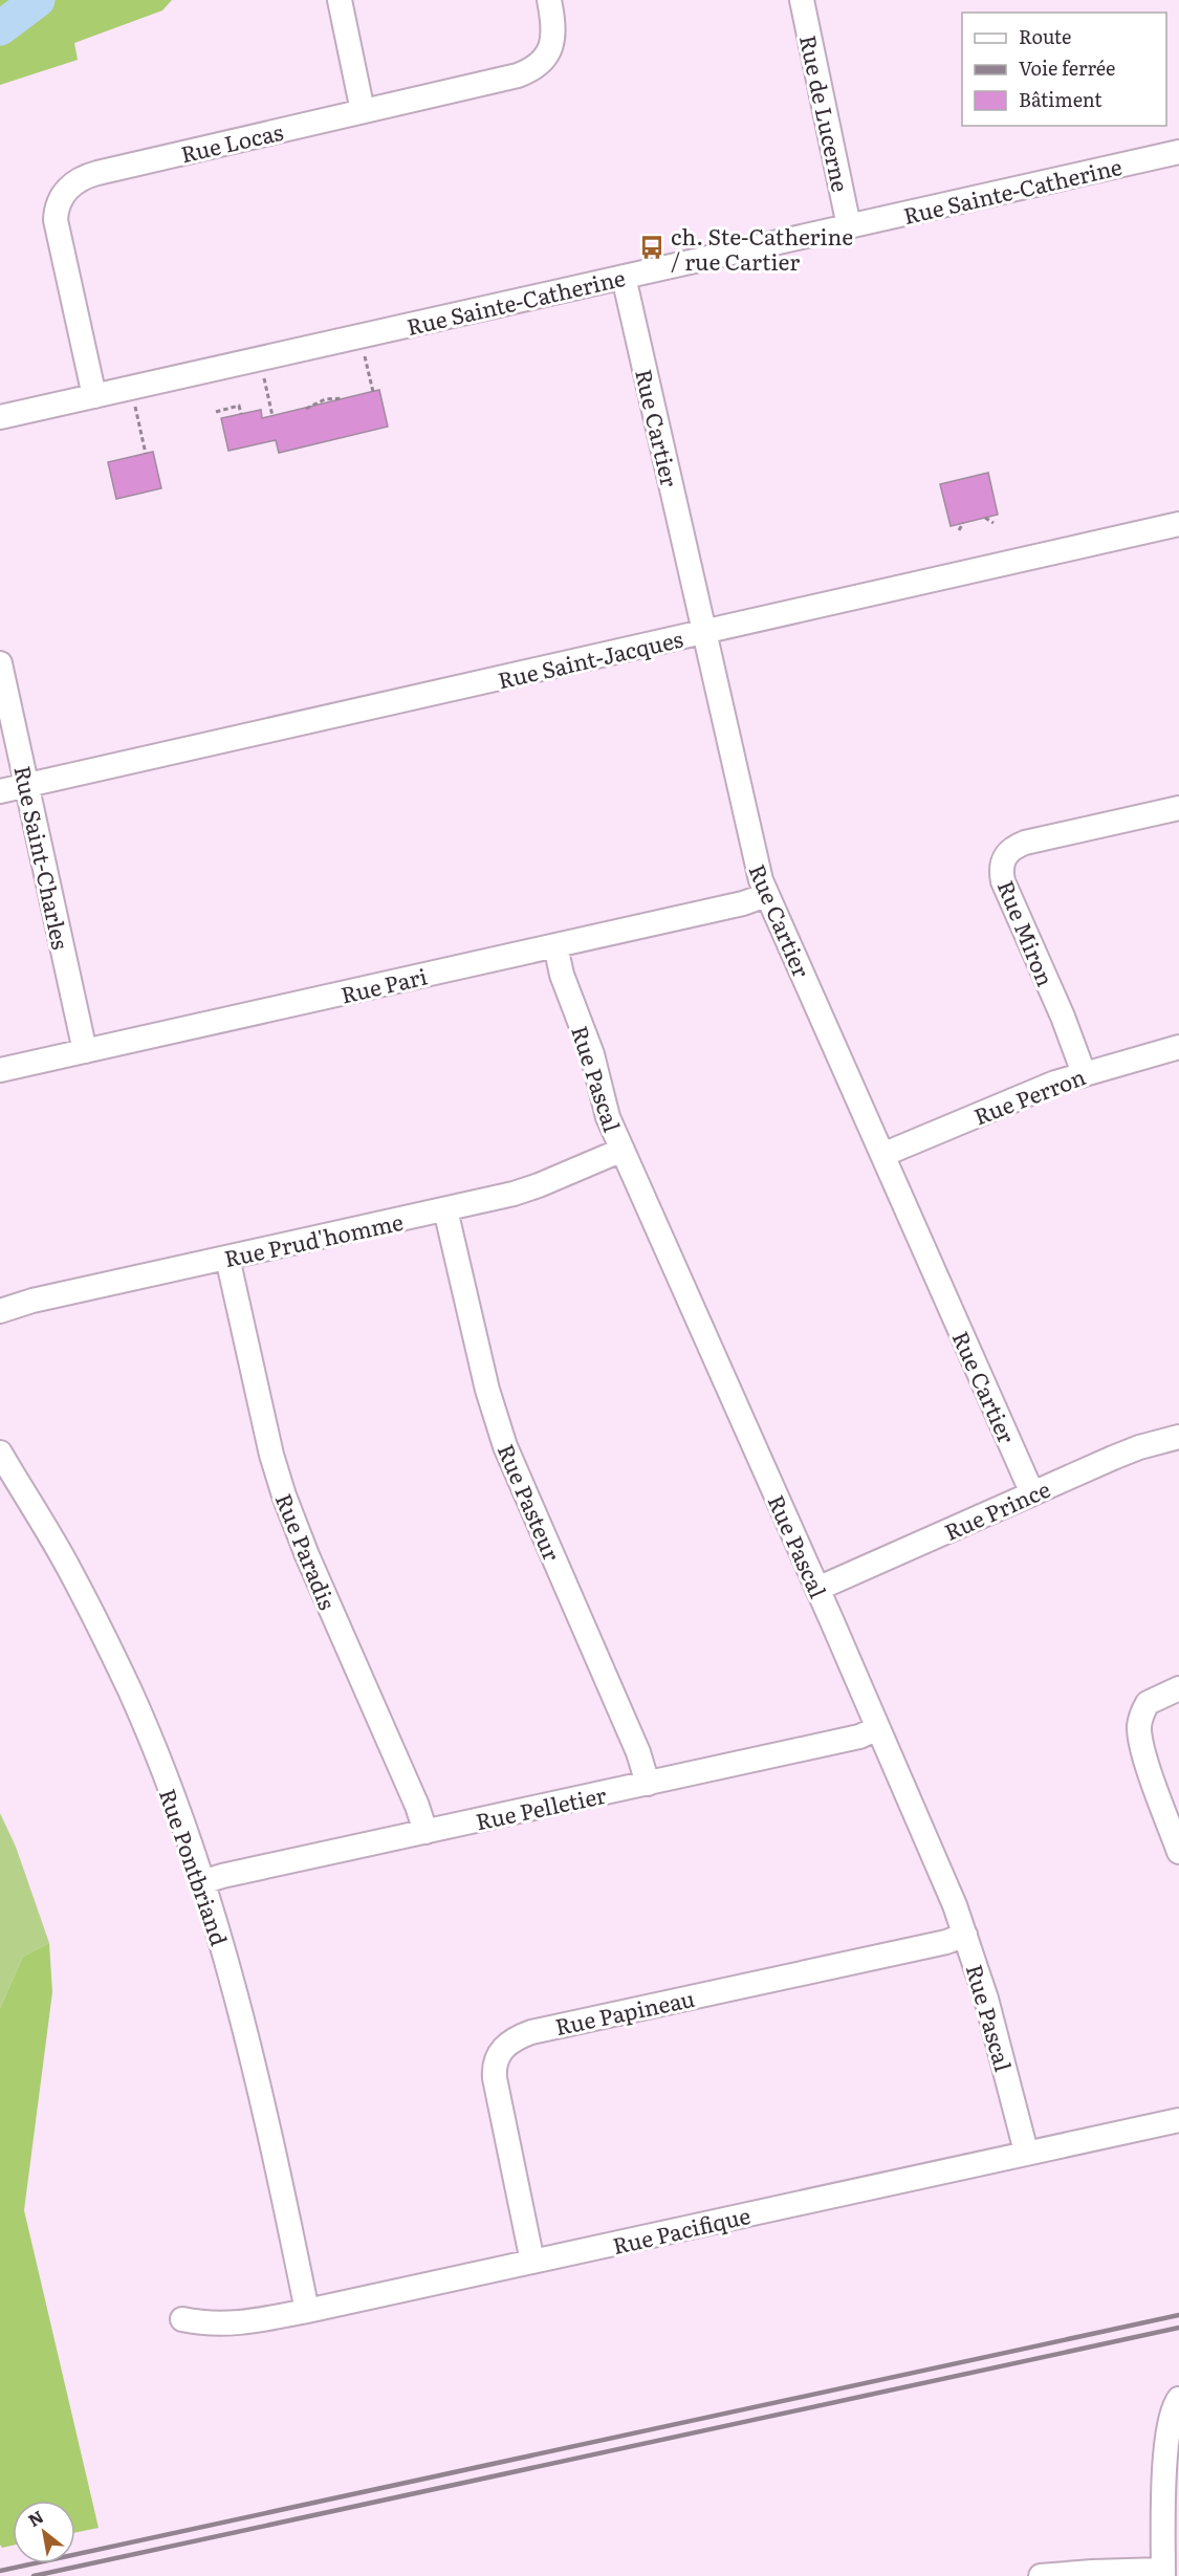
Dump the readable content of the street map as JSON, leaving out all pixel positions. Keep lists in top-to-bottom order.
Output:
{
  "streets": {
    "street": [
      "Rue de Lucerne",
      "Rue Locas",
      "Rue Sainte-Catherine",
      "Rue Cartier",
      "Rue Saint-Jacques",
      "Rue Saint-Charles",
      "Rue Miron",
      "Rue Pari",
      "Rue Pascal",
      "Rue Perron",
      "Rue Prud'homme",
      "Rue Pasteur",
      "Rue Prince",
      "Rue Paradis",
      "Rue Pelletier",
      "Rue Pontbriand",
      "Rue Papineau",
      "Rue Pacifique"
    ]
  },
  "crossings": [
    ["Rue de Lucerne", "Rue Sainte-Catherine"],
    ["Rue Locas", "Rue Sainte-Catherine"],
    ["Rue Sainte-Catherine", "Rue Cartier"],
    ["Rue Cartier", "Rue Saint-Jacques"],
    ["Rue Cartier", "Rue Pari"],
    ["Rue Cartier", "Rue Perron"],
    ["Rue Cartier", "Rue Prince"],
    ["Rue Saint-Jacques", "Rue Saint-Charles"],
    ["Rue Saint-Charles", "Rue Pari"],
    ["Rue Miron", "Rue Perron"],
    ["Rue Pari", "Rue Pascal"],
    ["Rue Pascal", "Rue Prud'homme"],
    ["Rue Pascal", "Rue Prince"],
    ["Rue Pascal", "Rue Pelletier"],
    ["Rue Pascal", "Rue Papineau"],
    ["Rue Pascal", "Rue Pacifique"],
    ["Rue Prud'homme", "Rue Pasteur"],
    ["Rue Prud'homme", "Rue Paradis"],
    ["Rue Pasteur", "Rue Pelletier"],
    ["Rue Paradis", "Rue Pelletier"],
    ["Rue Pelletier", "Rue Pontbriand"],
    ["Rue Pontbriand", "Rue Pacifique"],
    ["Rue Papineau", "Rue Pacifique"]
  ],
  "places": {
    "bus stop": ["ch. Ste-Catherine / rue Cartier"]
  },
  "legend": ["Route", "Voie ferrée", "Bâtiment"],
  "north": "top left"
}
